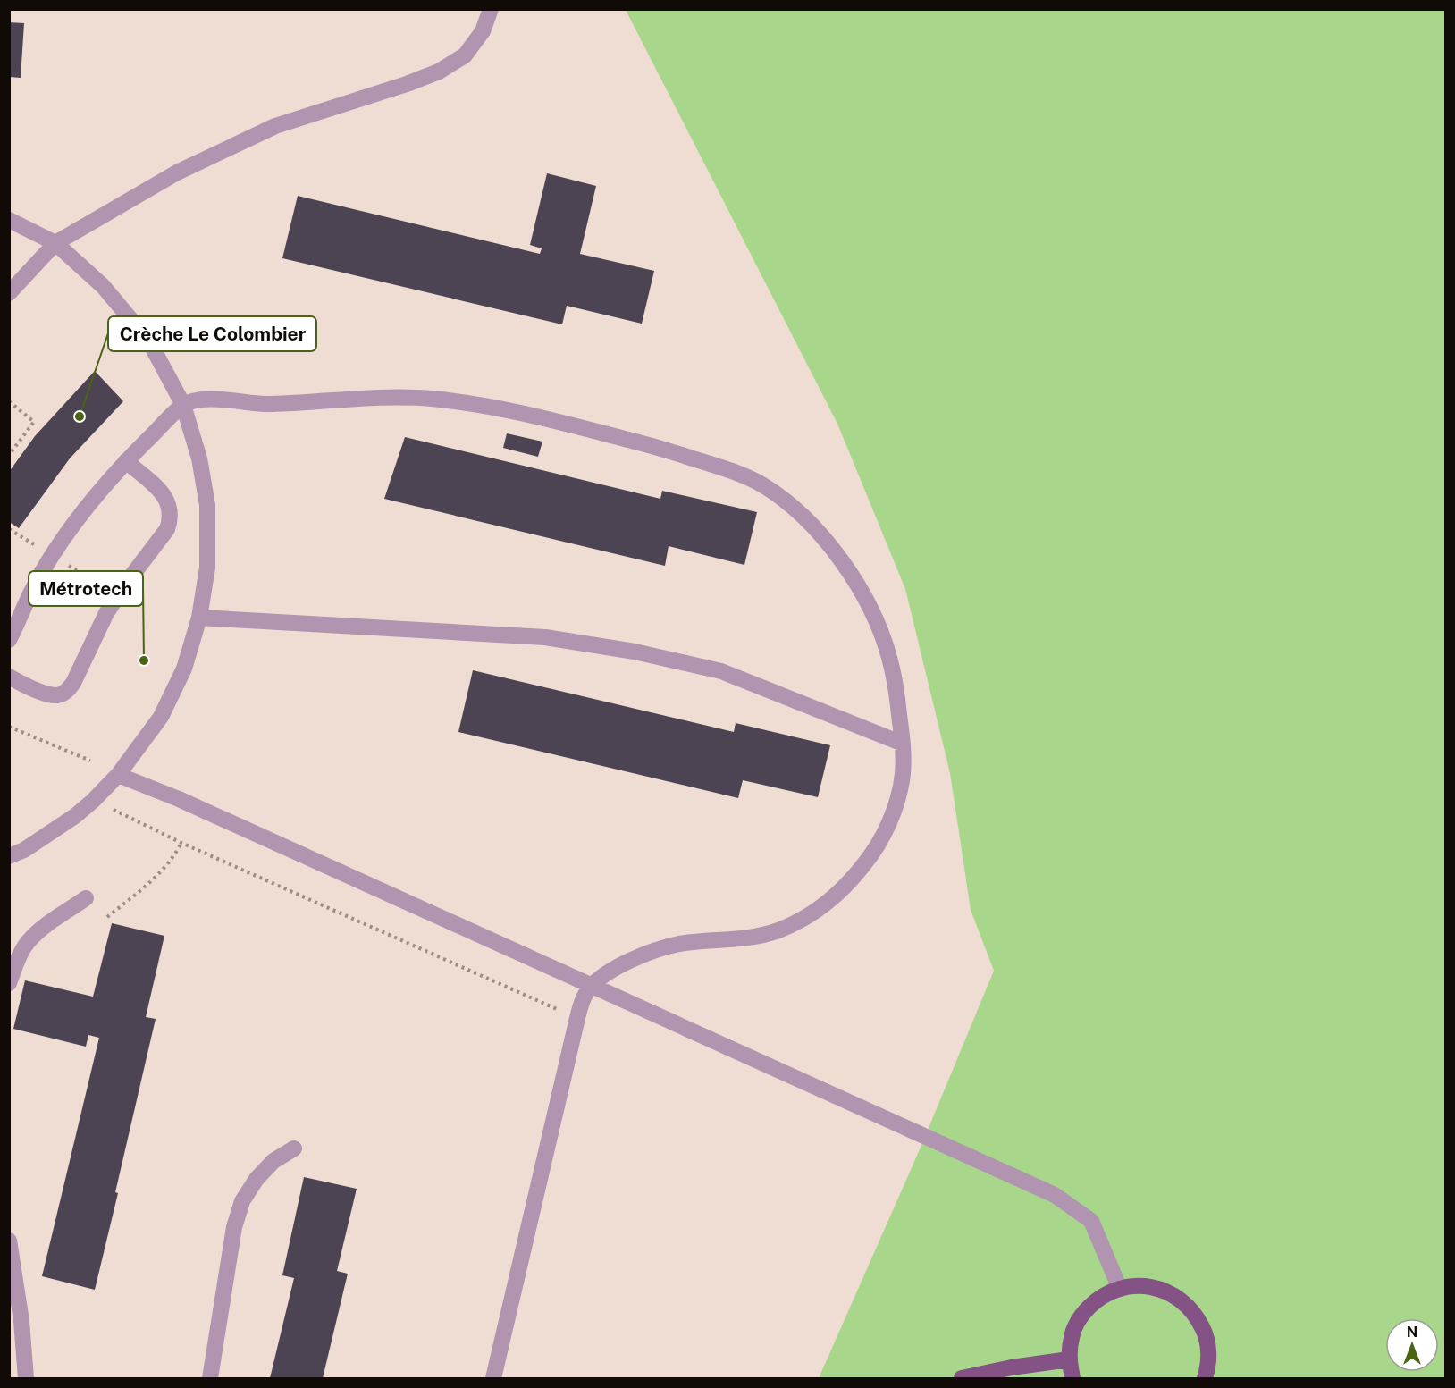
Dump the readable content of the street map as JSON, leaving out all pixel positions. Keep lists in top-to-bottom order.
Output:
{
  "places": ["Crèche Le Colombier", "Métrotech"],
  "north": "top"
}
